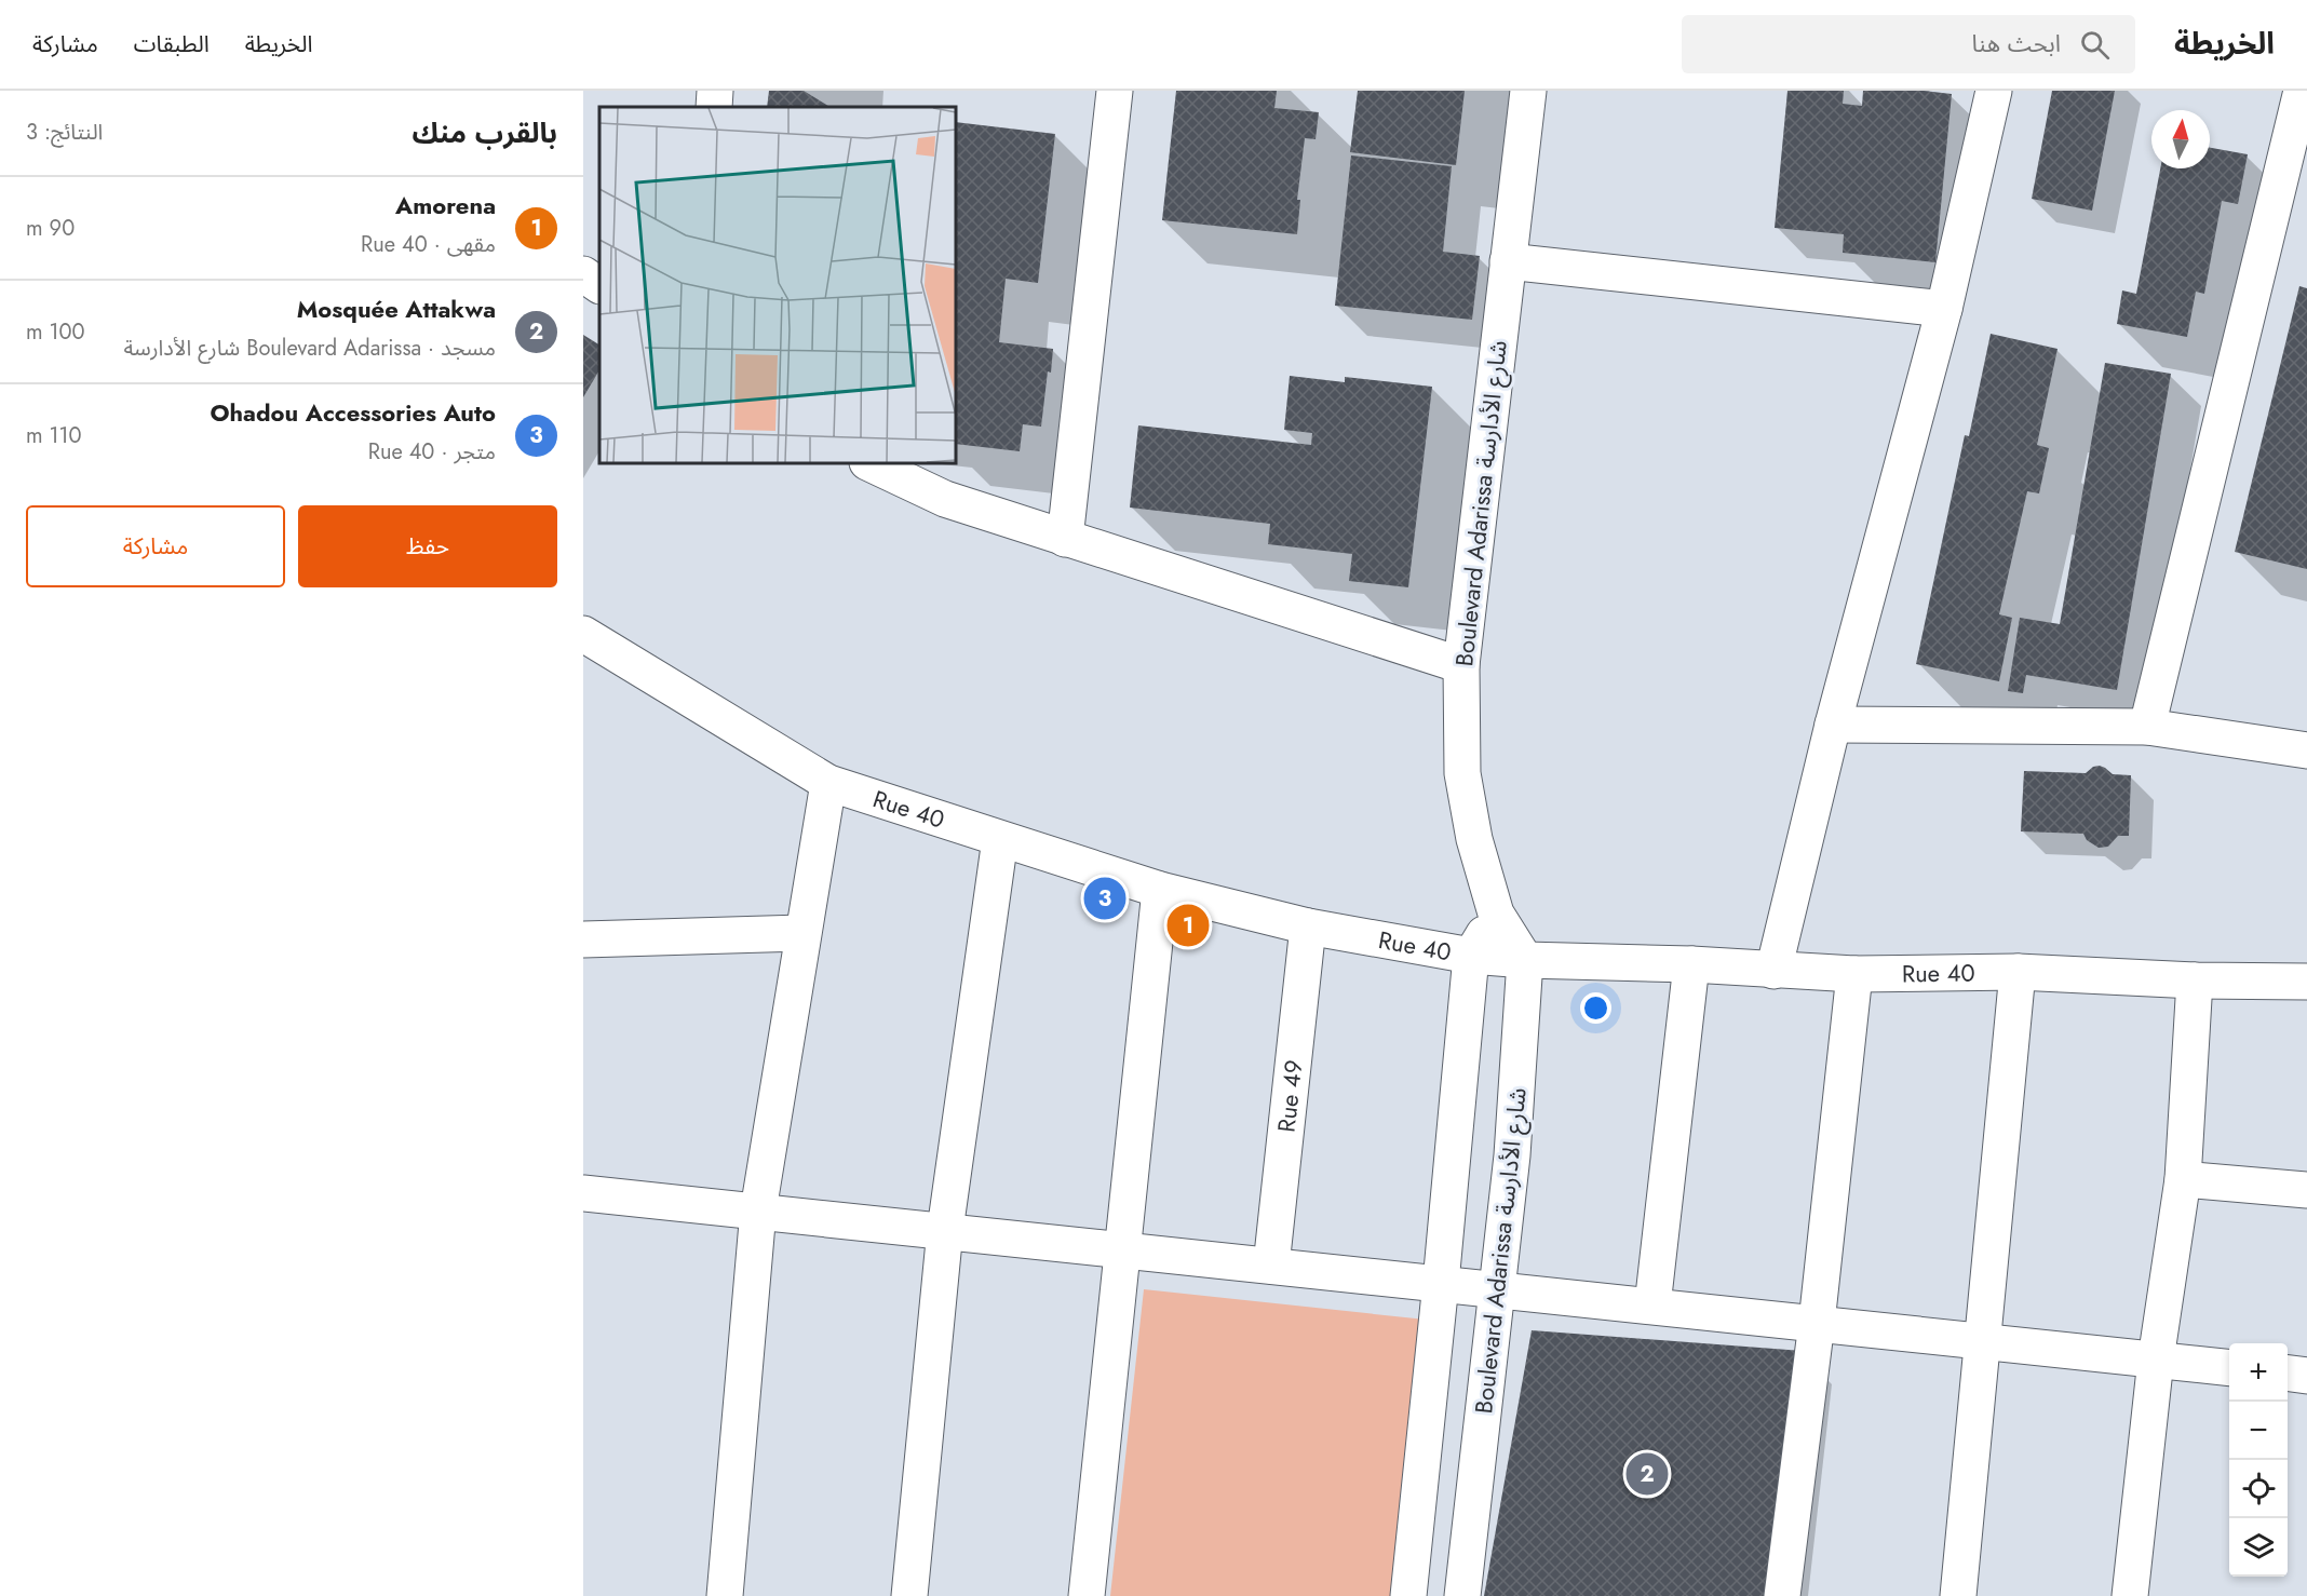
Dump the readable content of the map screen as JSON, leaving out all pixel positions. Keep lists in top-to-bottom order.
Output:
{
  "streets": {
    "street": ["Boulevard Adarissa شارع الأدارسة", "Rue 40", "Rue 49"]
  },
  "crossings": [
    ["Boulevard Adarissa شارع الأدارسة", "Rue 40"],
    ["Rue 40", "Rue 49"]
  ],
  "north": "top",
  "page": {
    "header": "الخريطة",
    "search": "ابحث هنا",
    "nav": ["الخريطة", "الطبقات", "مشاركة"],
    "heading": ["بالقرب منك", "النتائج: 3"],
    "list": [
      {
        "mark": "1",
        "name": "Amorena",
        "note": "مقهى · Rue 40",
        "value": "90 m"
      },
      {
        "mark": "2",
        "name": "Mosquée Attakwa",
        "note": "مسجد · Boulevard Adarissa شارع الأدارسة",
        "value": "100 m"
      },
      {
        "mark": "3",
        "name": "Ohadou Accessories Auto",
        "note": "متجر · Rue 40",
        "value": "110 m"
      }
    ],
    "buttons": ["حفظ", "مشاركة"],
    "pins": ["3", "1", "2"],
    "map_buttons": ["+", "−"]
  }
}
